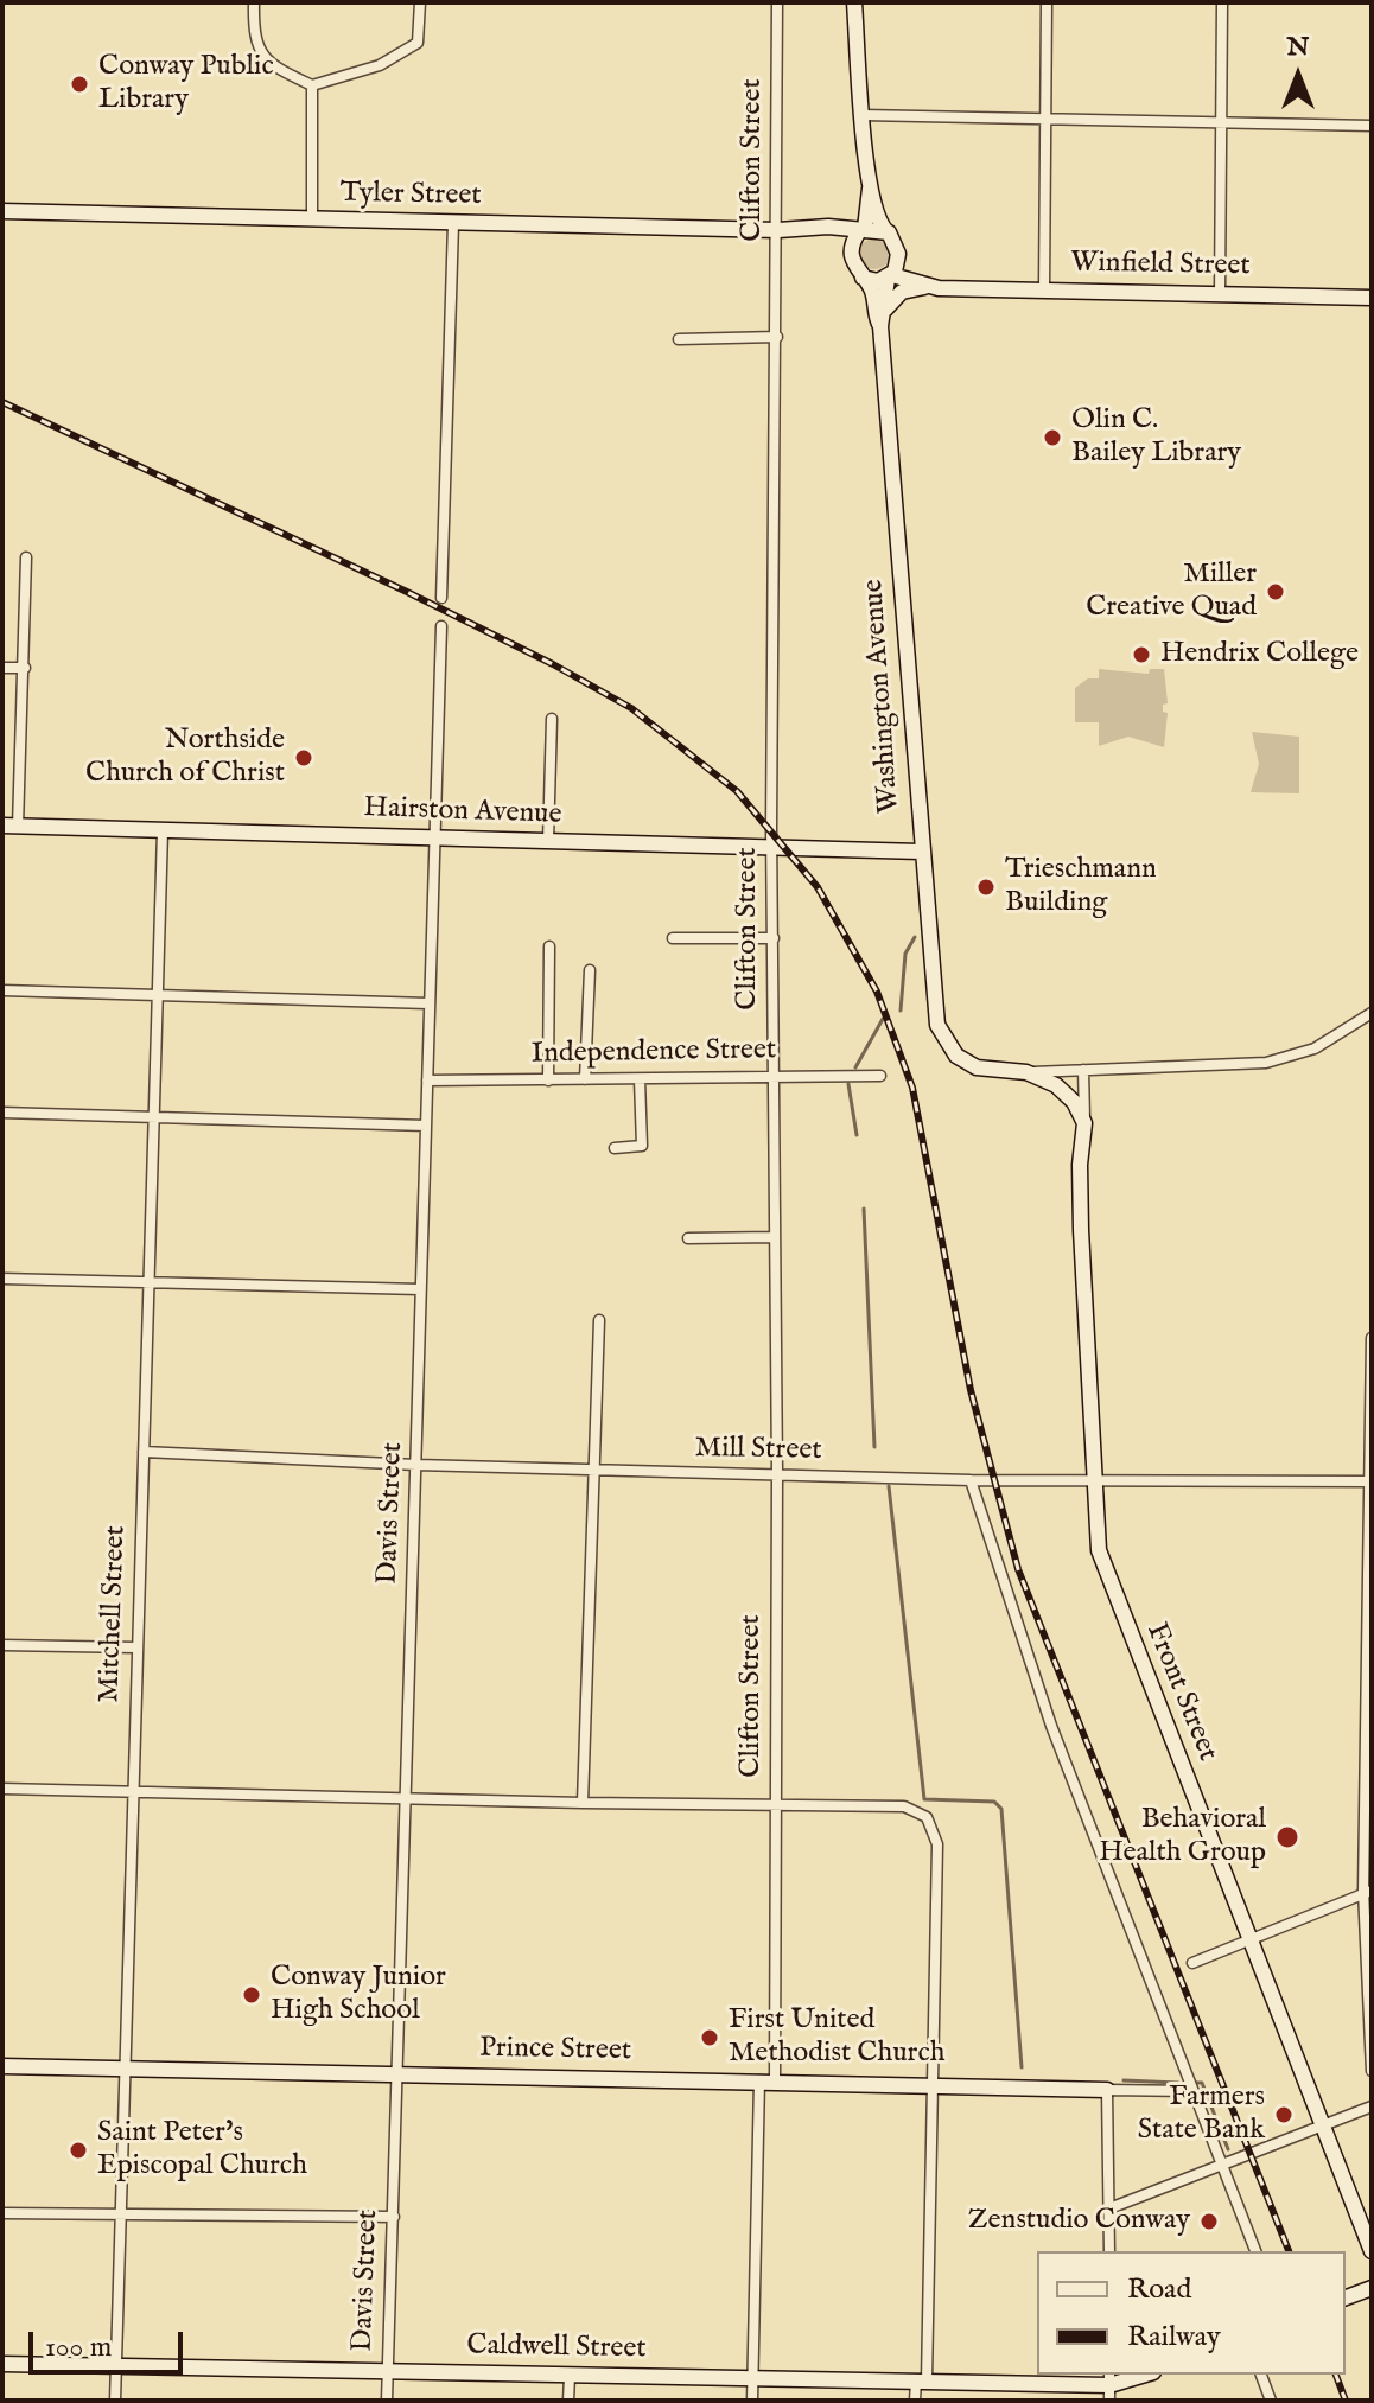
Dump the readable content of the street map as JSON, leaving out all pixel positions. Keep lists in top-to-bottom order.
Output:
{
  "streets": {
    "street": [
      "Clifton Street",
      "Tyler Street",
      "Winfield Street",
      "Washington Avenue",
      "Hairston Avenue",
      "Independence Street",
      "Mill Street",
      "Davis Street",
      "Mitchell Street",
      "Front Street",
      "Prince Street",
      "Caldwell Street"
    ]
  },
  "crossings": [
    ["Clifton Street", "Tyler Street"],
    ["Clifton Street", "Hairston Avenue"],
    ["Clifton Street", "Independence Street"],
    ["Clifton Street", "Mill Street"],
    ["Clifton Street", "Prince Street"],
    ["Clifton Street", "Caldwell Street"],
    ["Tyler Street", "Winfield Street"],
    ["Tyler Street", "Washington Avenue"],
    ["Winfield Street", "Washington Avenue"],
    ["Washington Avenue", "Hairston Avenue"],
    ["Hairston Avenue", "Davis Street"],
    ["Hairston Avenue", "Mitchell Street"],
    ["Independence Street", "Davis Street"],
    ["Mill Street", "Davis Street"],
    ["Mill Street", "Mitchell Street"],
    ["Mill Street", "Front Street"],
    ["Davis Street", "Prince Street"],
    ["Davis Street", "Caldwell Street"],
    ["Mitchell Street", "Prince Street"],
    ["Mitchell Street", "Caldwell Street"]
  ],
  "places": [
    "Conway Public Library",
    "Olin C. Bailey Library",
    "Miller Creative Quad",
    "Hendrix College",
    "Northside Church of Christ",
    "Trieschmann Building",
    "Behavioral Health Group",
    "Conway Junior High School",
    "First United Methodist Church",
    "Farmers State Bank",
    "Saint Peter's Episcopal Church",
    "Zenstudio Conway"
  ],
  "legend": ["Road", "Railway"],
  "scale_bar": "100 m",
  "north": "top"
}
